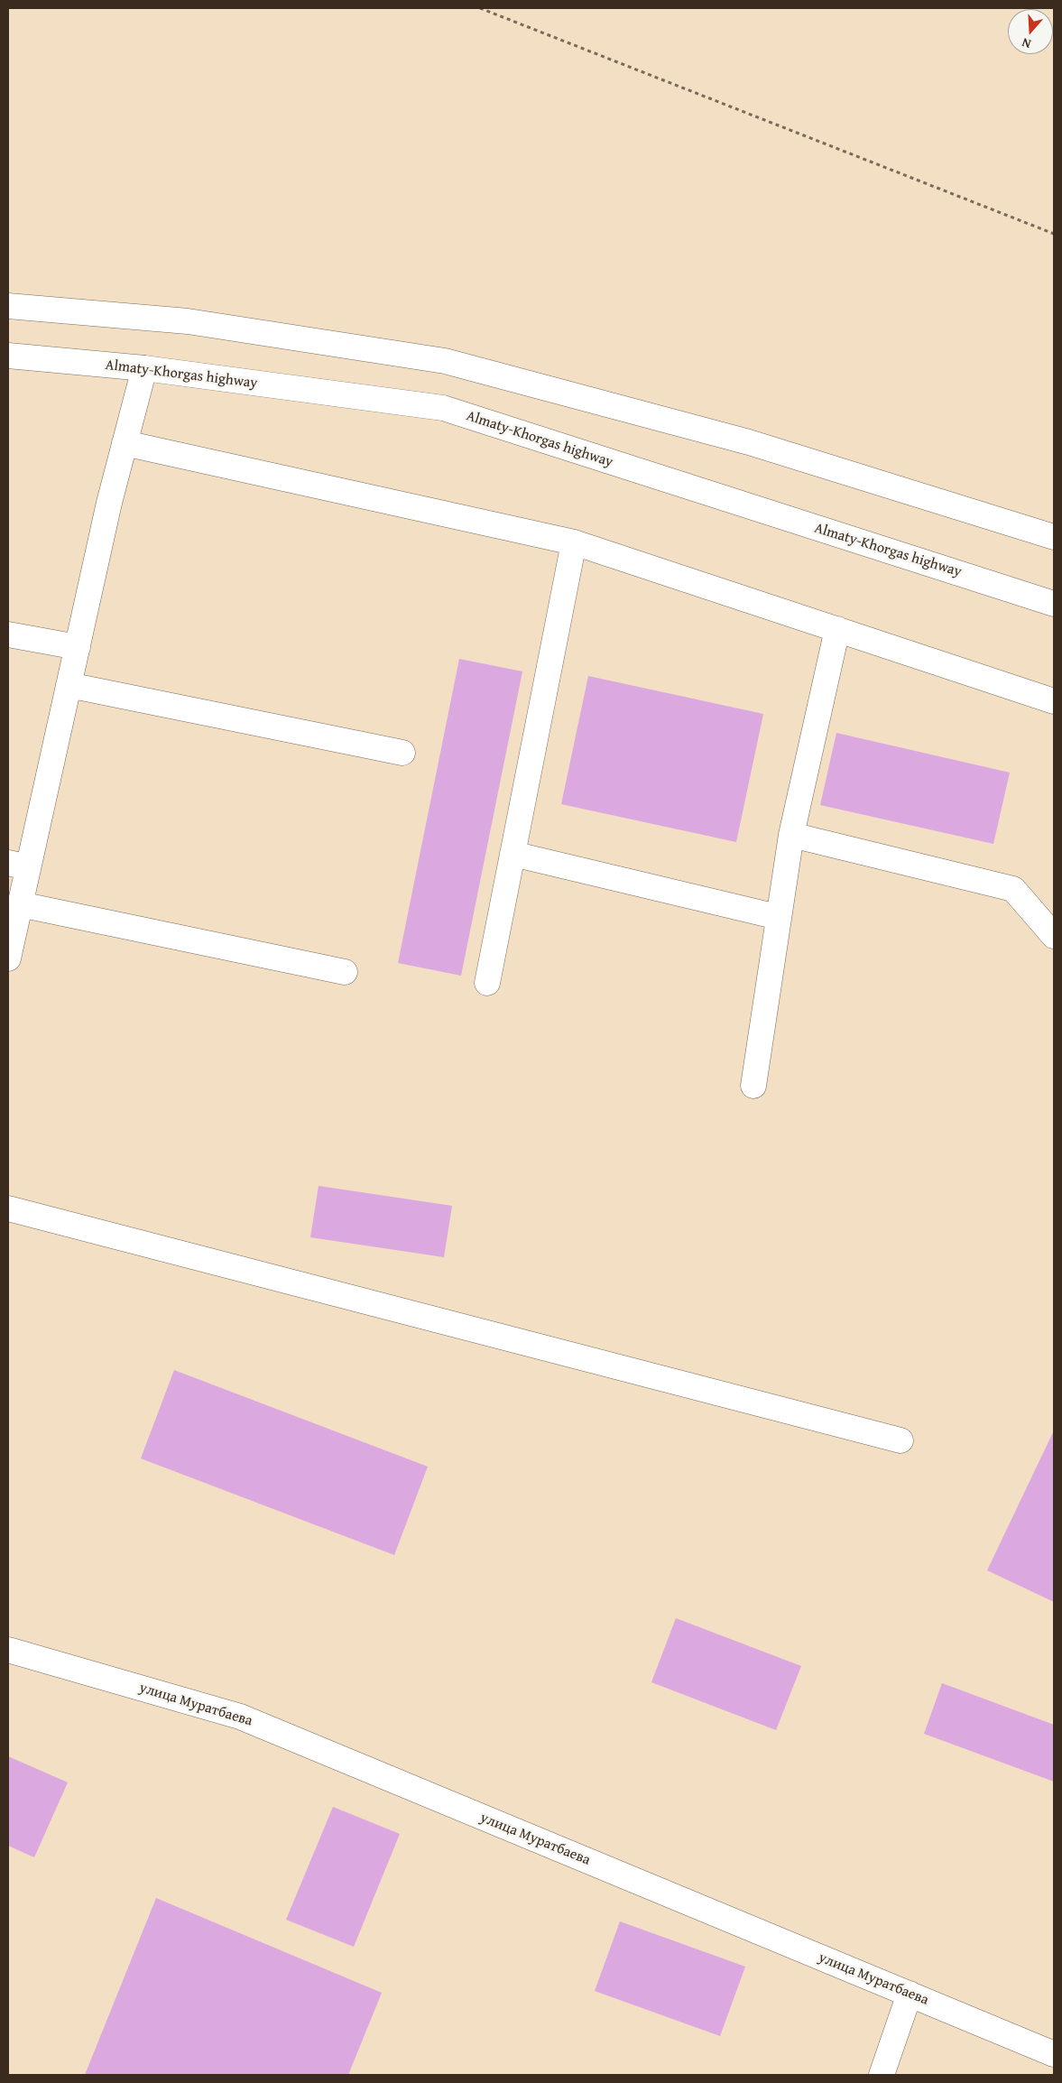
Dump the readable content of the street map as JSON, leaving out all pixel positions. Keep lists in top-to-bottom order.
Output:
{
  "streets": {
    "main road": ["Almaty-Khorgas highway", "улица Муратбаева"]
  },
  "north": "bottom"
}
